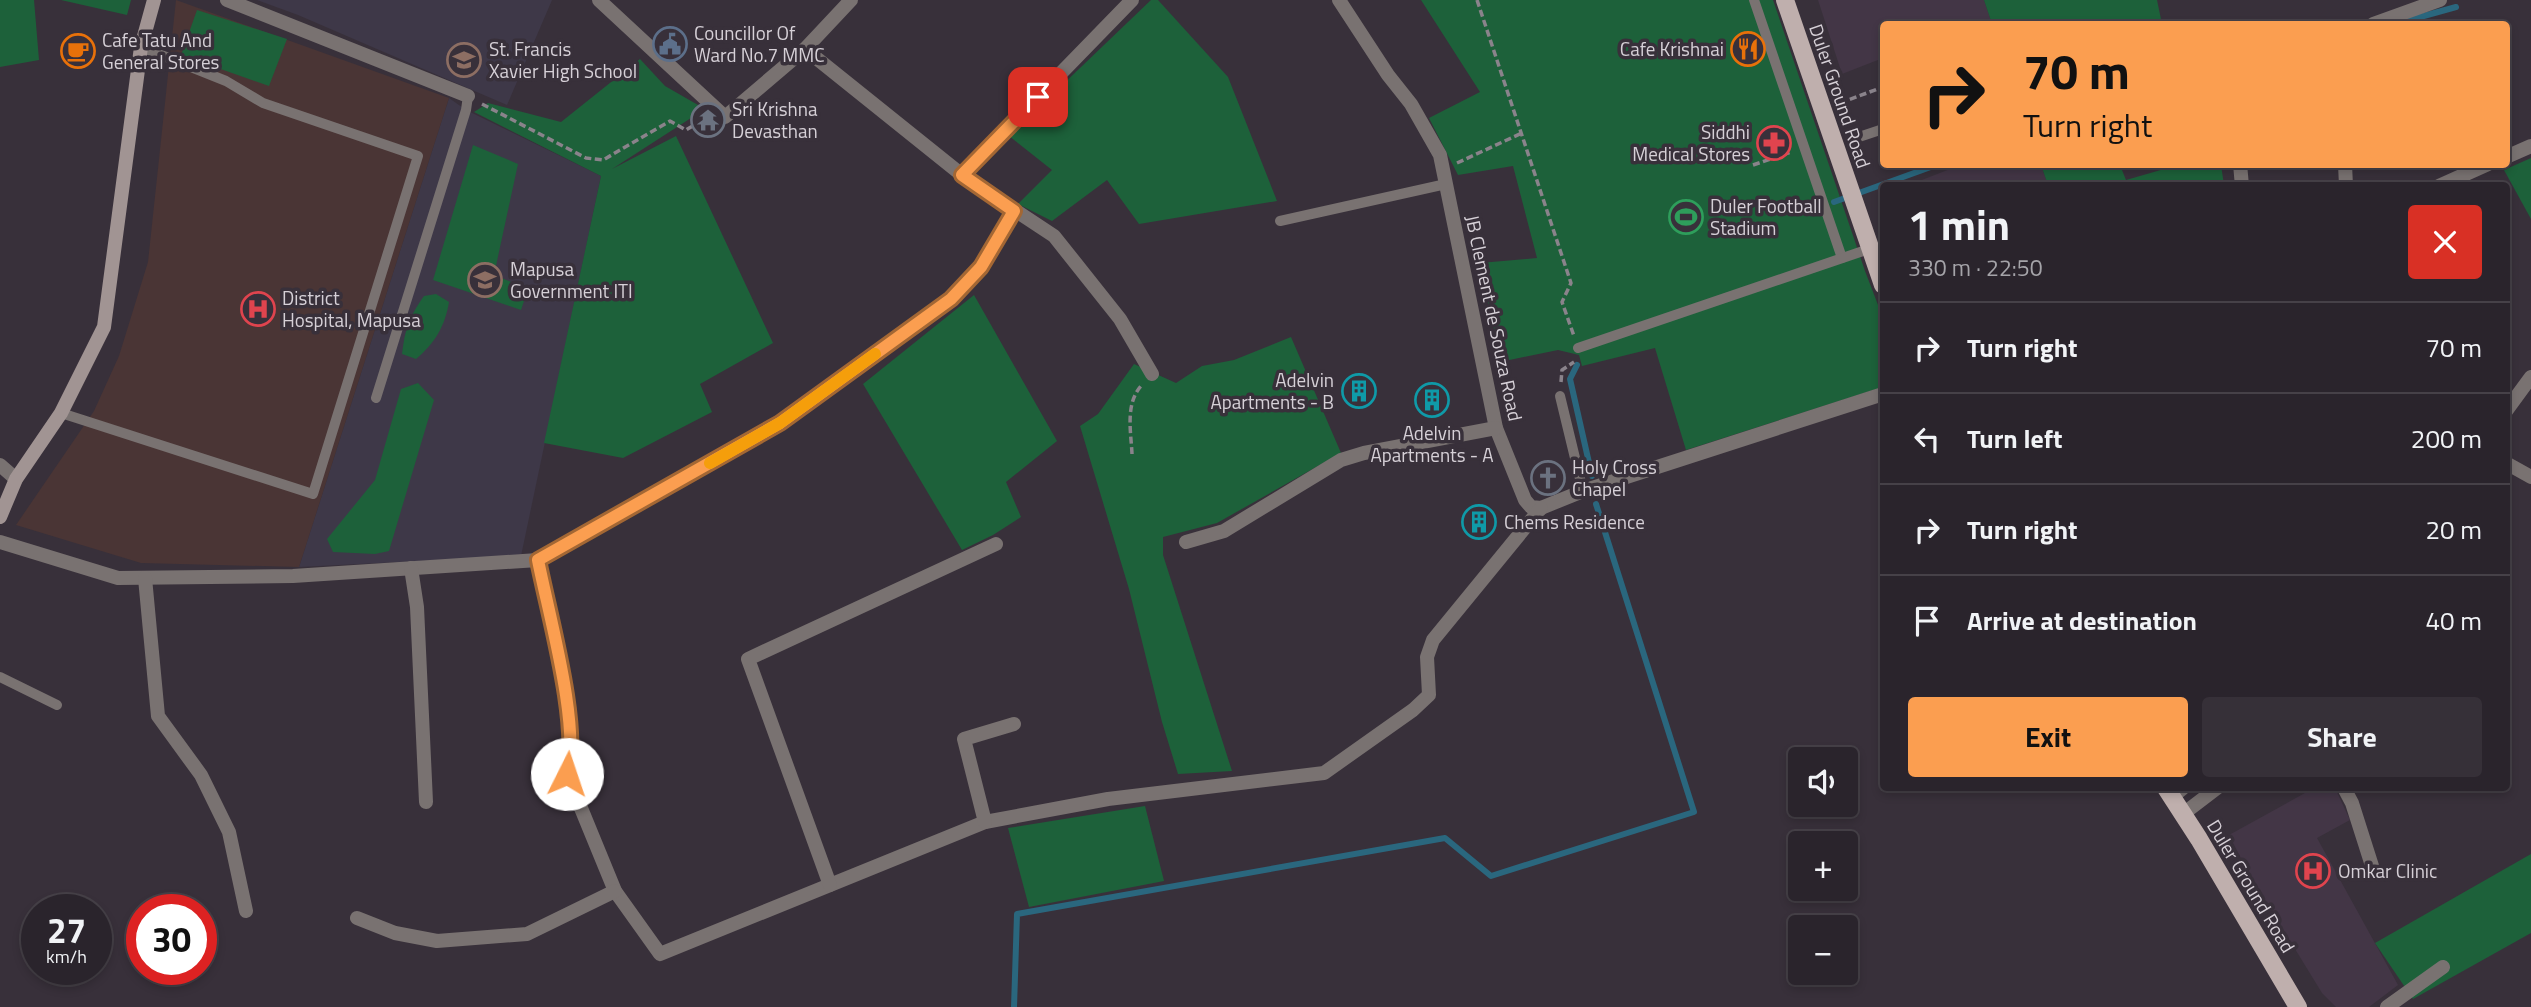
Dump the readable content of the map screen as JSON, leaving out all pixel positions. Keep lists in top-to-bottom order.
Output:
{
  "streets": {
    "main road": ["Duler Ground Road"],
    "street": ["JB Clement de Souza Road"]
  },
  "places": {
    "public building": ["Councillor Of Ward No.7 MMC"],
    "restaurant": ["Cafe Krishnai"],
    "cafe": ["Cafe Tatu And General Stores"],
    "school or university": ["St. Francis Xavier High School", "Mapusa Government ITI"],
    "temple": ["Sri Krishna Devasthan"],
    "pharmacy": ["Siddhi Medical Stores"],
    "sports": ["Duler Football Stadium"],
    "hospital": ["District Hospital, Mapusa", "Omkar Clinic"],
    "building": ["Adelvin Apartments - B", "Adelvin Apartments - A", "Chems Residence"],
    "church": ["Holy Cross Chapel"]
  },
  "page": {
    "turn": ["70 m", "Turn right"],
    "heading": ["1 min", "330 m · 22:50"],
    "list": [
      {
        "name": "Turn right",
        "value": "70 m"
      },
      {
        "name": "Turn left",
        "value": "200 m"
      },
      {
        "name": "Turn right",
        "value": "20 m"
      },
      {
        "name": "Arrive at destination",
        "value": "40 m"
      }
    ],
    "buttons": ["Exit", "Share"],
    "map_buttons": ["+", "−"],
    "speed": "27 km/h",
    "limit": "30"
  }
}
